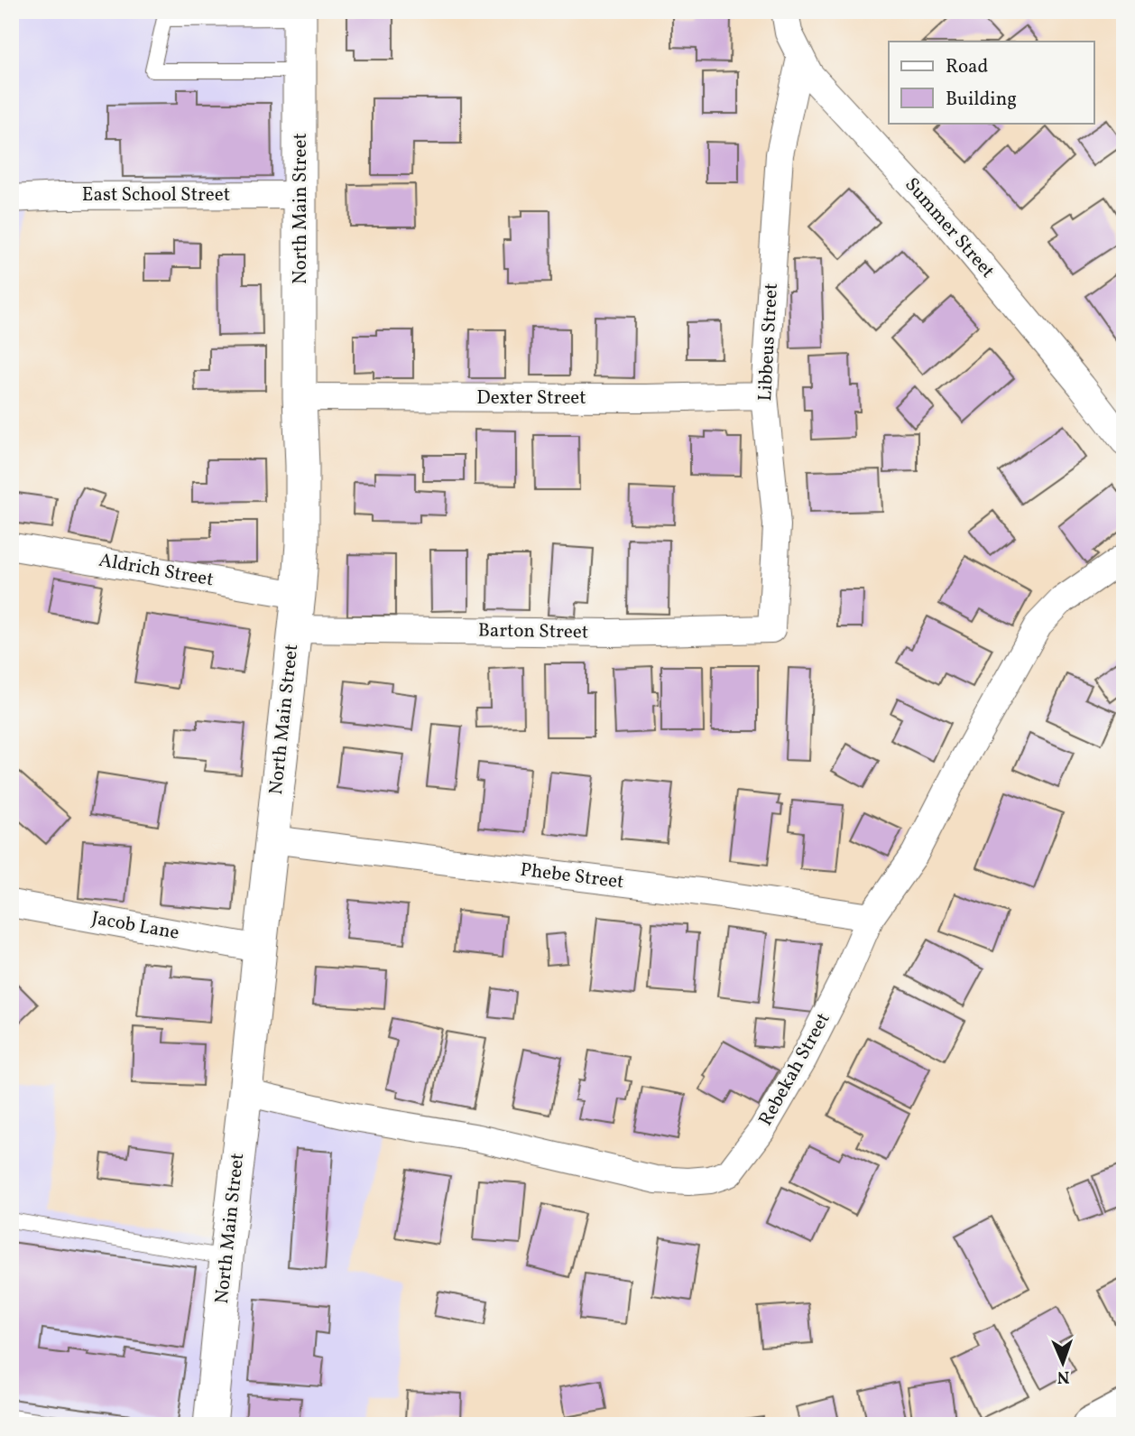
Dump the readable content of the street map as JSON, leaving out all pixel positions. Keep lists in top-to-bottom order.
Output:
{
  "streets": {
    "street": [
      "East School Street",
      "North Main Street",
      "Summer Street",
      "Libbeus Street",
      "Dexter Street",
      "Aldrich Street",
      "Barton Street",
      "Phebe Street",
      "Jacob Lane",
      "Rebekah Street"
    ]
  },
  "crossings": [
    ["East School Street", "North Main Street"],
    ["North Main Street", "Dexter Street"],
    ["North Main Street", "Aldrich Street"],
    ["North Main Street", "Barton Street"],
    ["North Main Street", "Phebe Street"],
    ["North Main Street", "Jacob Lane"],
    ["North Main Street", "Rebekah Street"],
    ["Summer Street", "Libbeus Street"],
    ["Libbeus Street", "Dexter Street"],
    ["Libbeus Street", "Barton Street"],
    ["Phebe Street", "Rebekah Street"]
  ],
  "legend": ["Road", "Building"],
  "north": "bottom"
}
